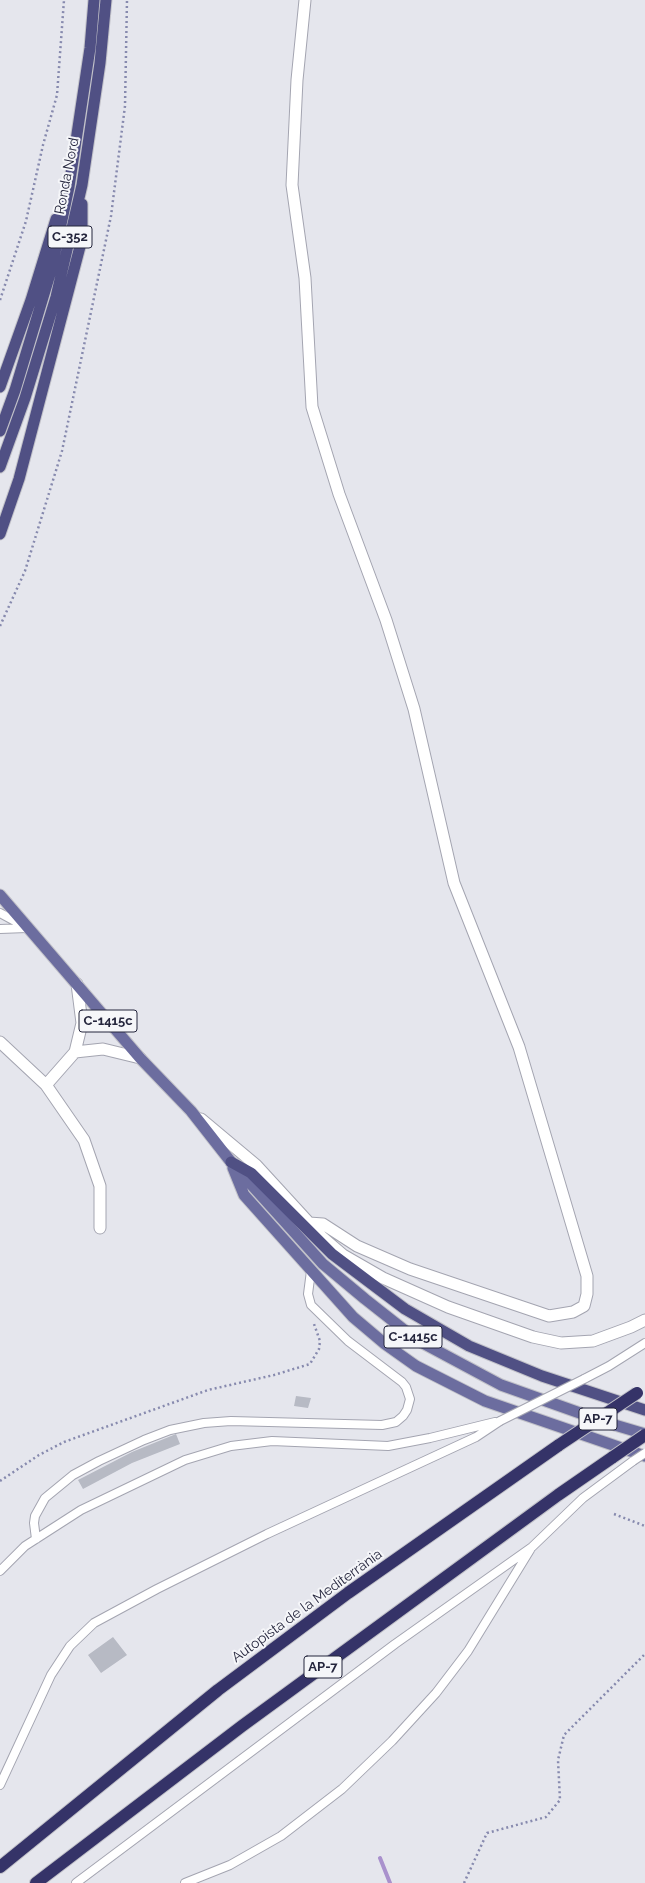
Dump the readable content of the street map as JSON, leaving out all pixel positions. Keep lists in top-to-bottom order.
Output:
{
  "streets": {
    "highway": [
      "Ronda Nord",
      "C-352",
      "C-1415c",
      "AP-7",
      "Autopista de la Mediterrània"
    ]
  },
  "crossings": [
    ["C-1415c", "AP-7"]
  ]
}
